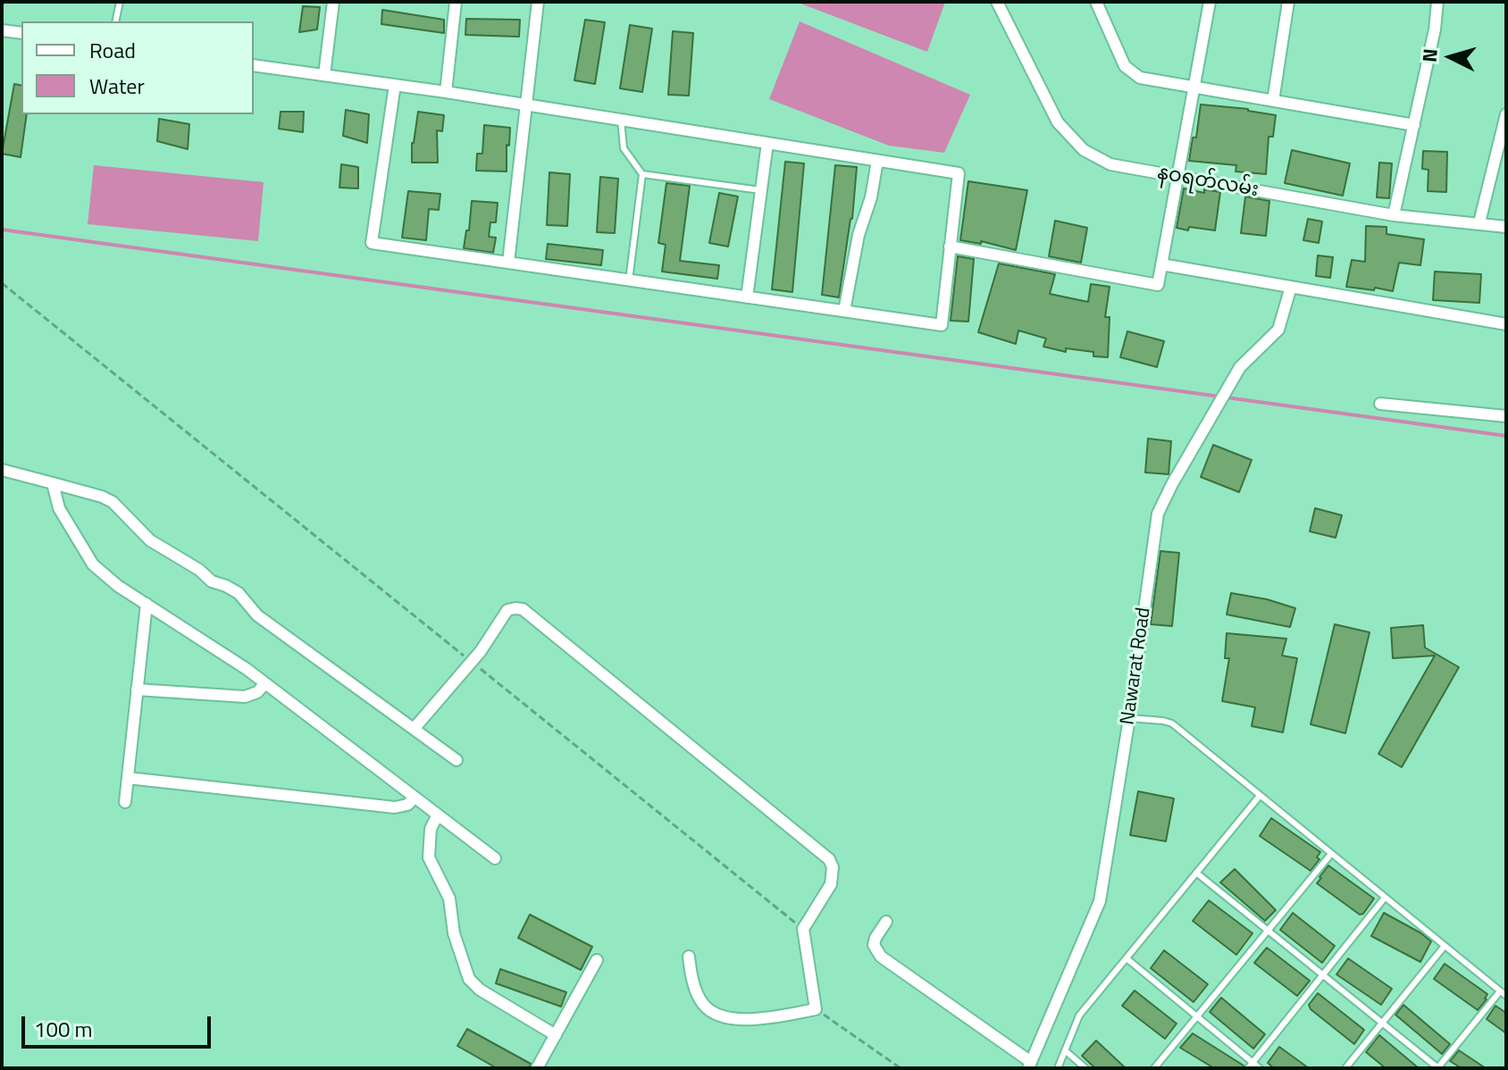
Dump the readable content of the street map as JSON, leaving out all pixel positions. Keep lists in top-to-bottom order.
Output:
{
  "streets": {
    "street": ["နဝရတ်လမ်း", "Nawarat Road"]
  },
  "legend": ["Road", "Water"],
  "scale_bar": "100 m",
  "north": "left"
}
